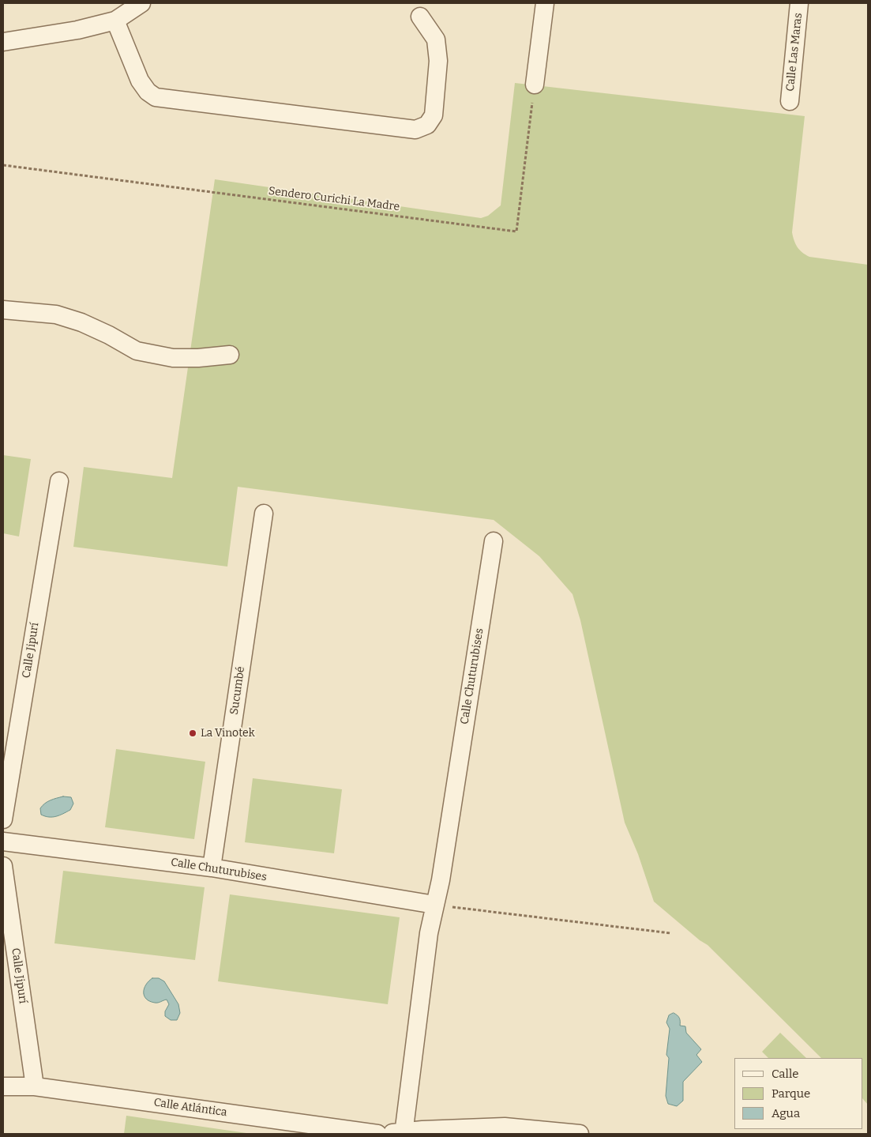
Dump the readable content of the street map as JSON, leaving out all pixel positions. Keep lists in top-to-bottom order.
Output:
{
  "streets": {
    "street": [
      "Calle Las Maras",
      "Calle Jipurí",
      "Calle Chuturubises",
      "Sucumbé",
      "Calle Atlántica"
    ],
    "path": ["Sendero Curichi La Madre"]
  },
  "crossings": [
    ["Calle Jipurí", "Calle Atlántica"],
    ["Calle Chuturubises", "Sucumbé"]
  ],
  "places": ["La Vinotek"],
  "legend": ["Calle", "Parque", "Agua"]
}
